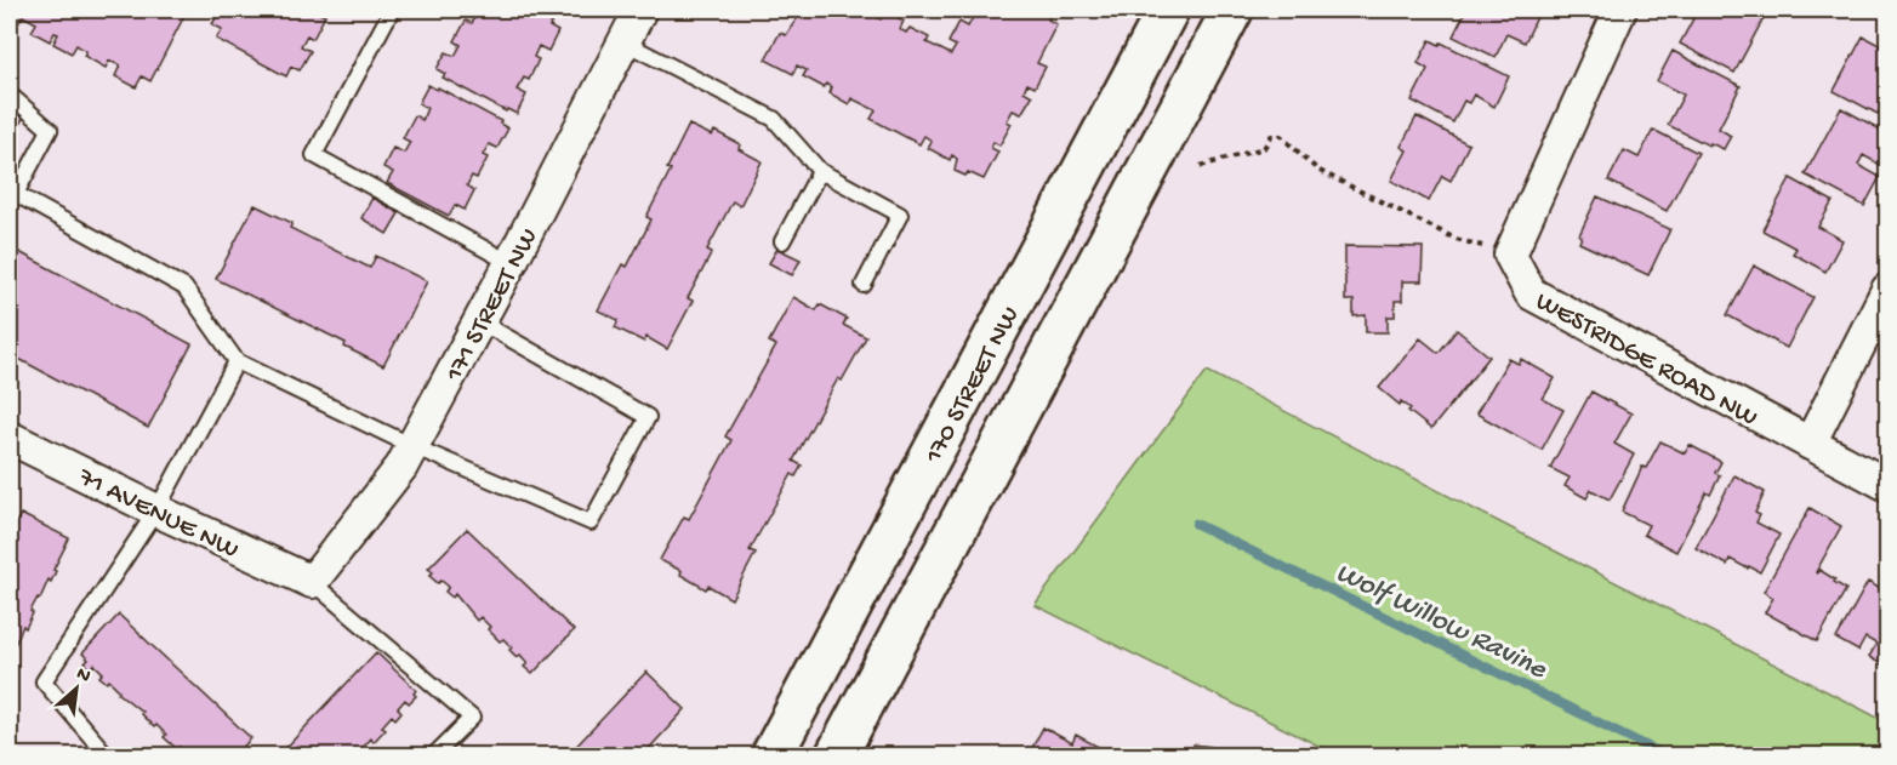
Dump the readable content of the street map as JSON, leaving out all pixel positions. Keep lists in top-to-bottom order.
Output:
{
  "streets": {
    "main road": ["170 STREET NW"],
    "street": ["171 STREET NW", "WESTRIDGE ROAD NW", "71 AVENUE NW"]
  },
  "crossings": [
    ["171 STREET NW", "71 AVENUE NW"]
  ],
  "water": ["Wolf Willow Ravine"],
  "north": "top right"
}
